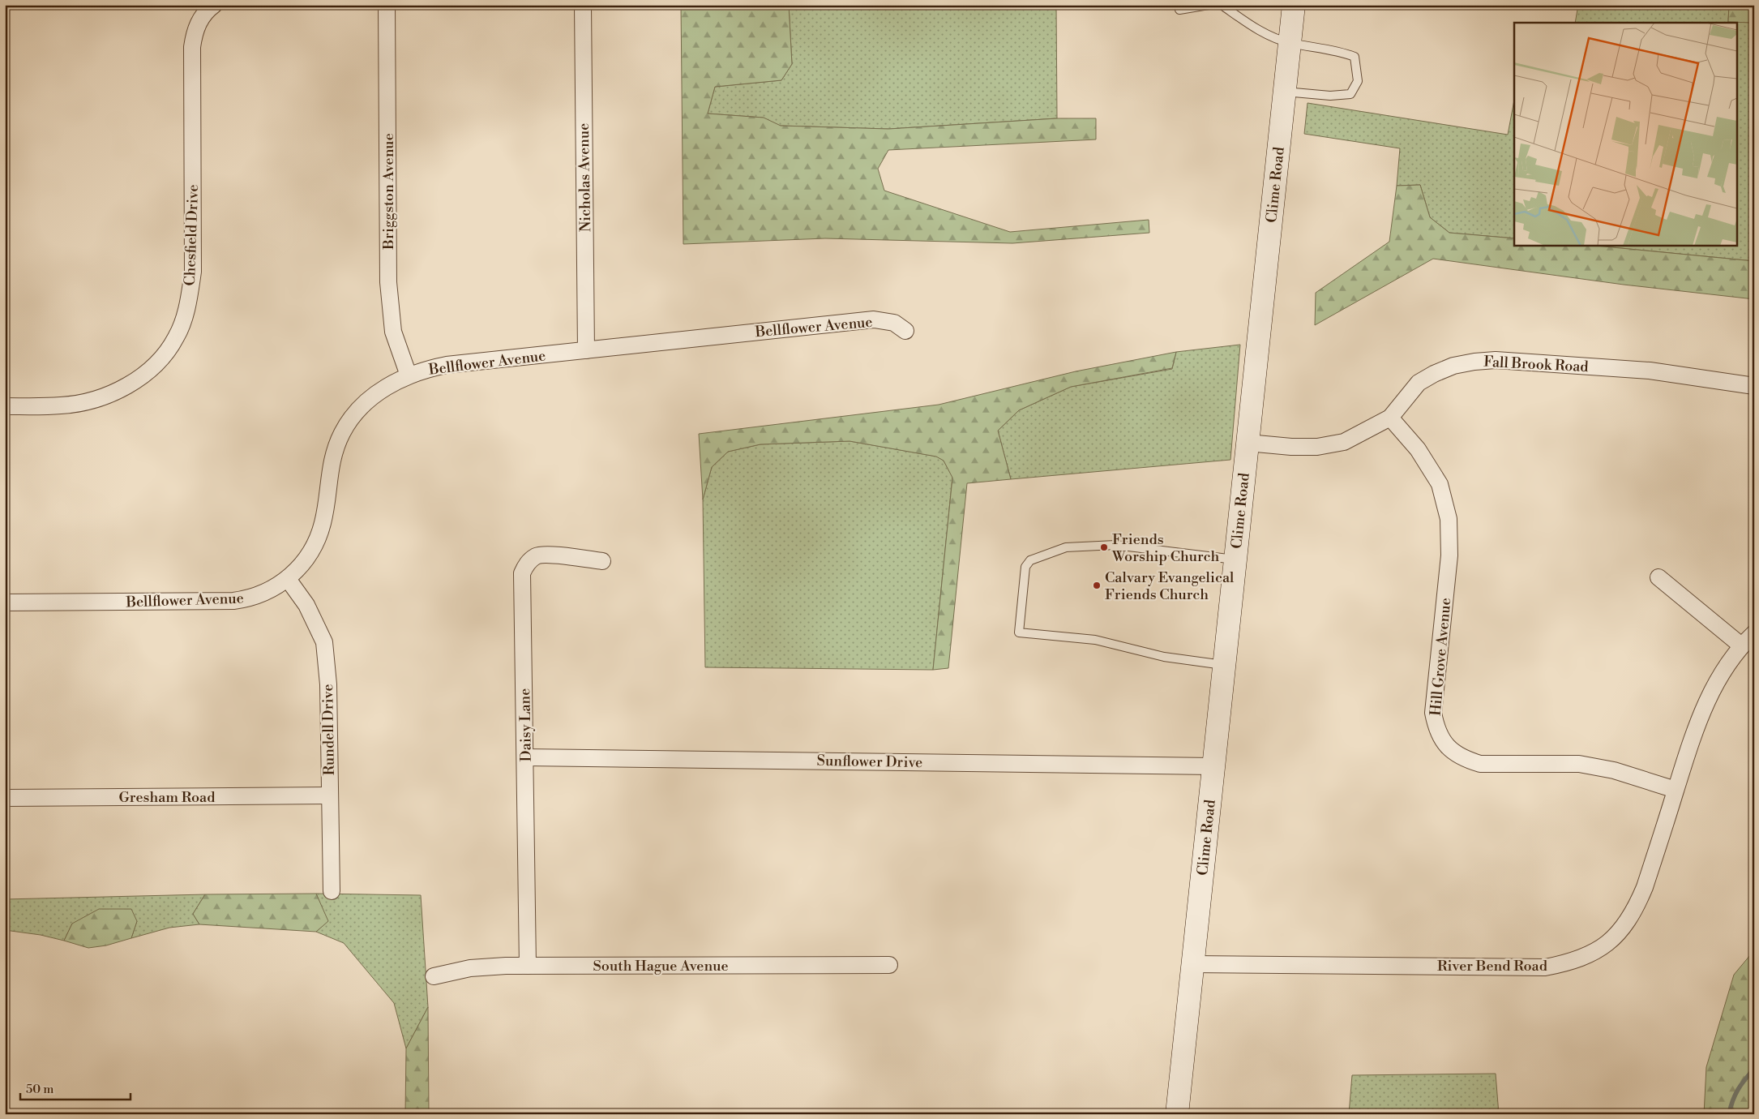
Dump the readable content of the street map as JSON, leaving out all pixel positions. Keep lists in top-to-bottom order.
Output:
{
  "streets": {
    "main road": ["Clime Road"],
    "street": [
      "Nicholas Avenue",
      "Briggston Avenue",
      "Chesfield Drive",
      "Bellflower Avenue",
      "Fall Brook Road",
      "Hill Grove Avenue",
      "Daisy Lane",
      "Rundell Drive",
      "Sunflower Drive",
      "Gresham Road",
      "South Hague Avenue",
      "River Bend Road"
    ]
  },
  "crossings": [
    ["Nicholas Avenue", "Bellflower Avenue"],
    ["Clime Road", "Fall Brook Road"],
    ["Clime Road", "Sunflower Drive"],
    ["Clime Road", "River Bend Road"],
    ["Briggston Avenue", "Bellflower Avenue"],
    ["Bellflower Avenue", "Rundell Drive"],
    ["Fall Brook Road", "Hill Grove Avenue"],
    ["Hill Grove Avenue", "River Bend Road"],
    ["Daisy Lane", "Sunflower Drive"],
    ["Daisy Lane", "South Hague Avenue"],
    ["Rundell Drive", "Gresham Road"]
  ],
  "places": ["Friends Worship Church", "Calvary Evangelical Friends Church"],
  "scale_bar": "50 m"
}
